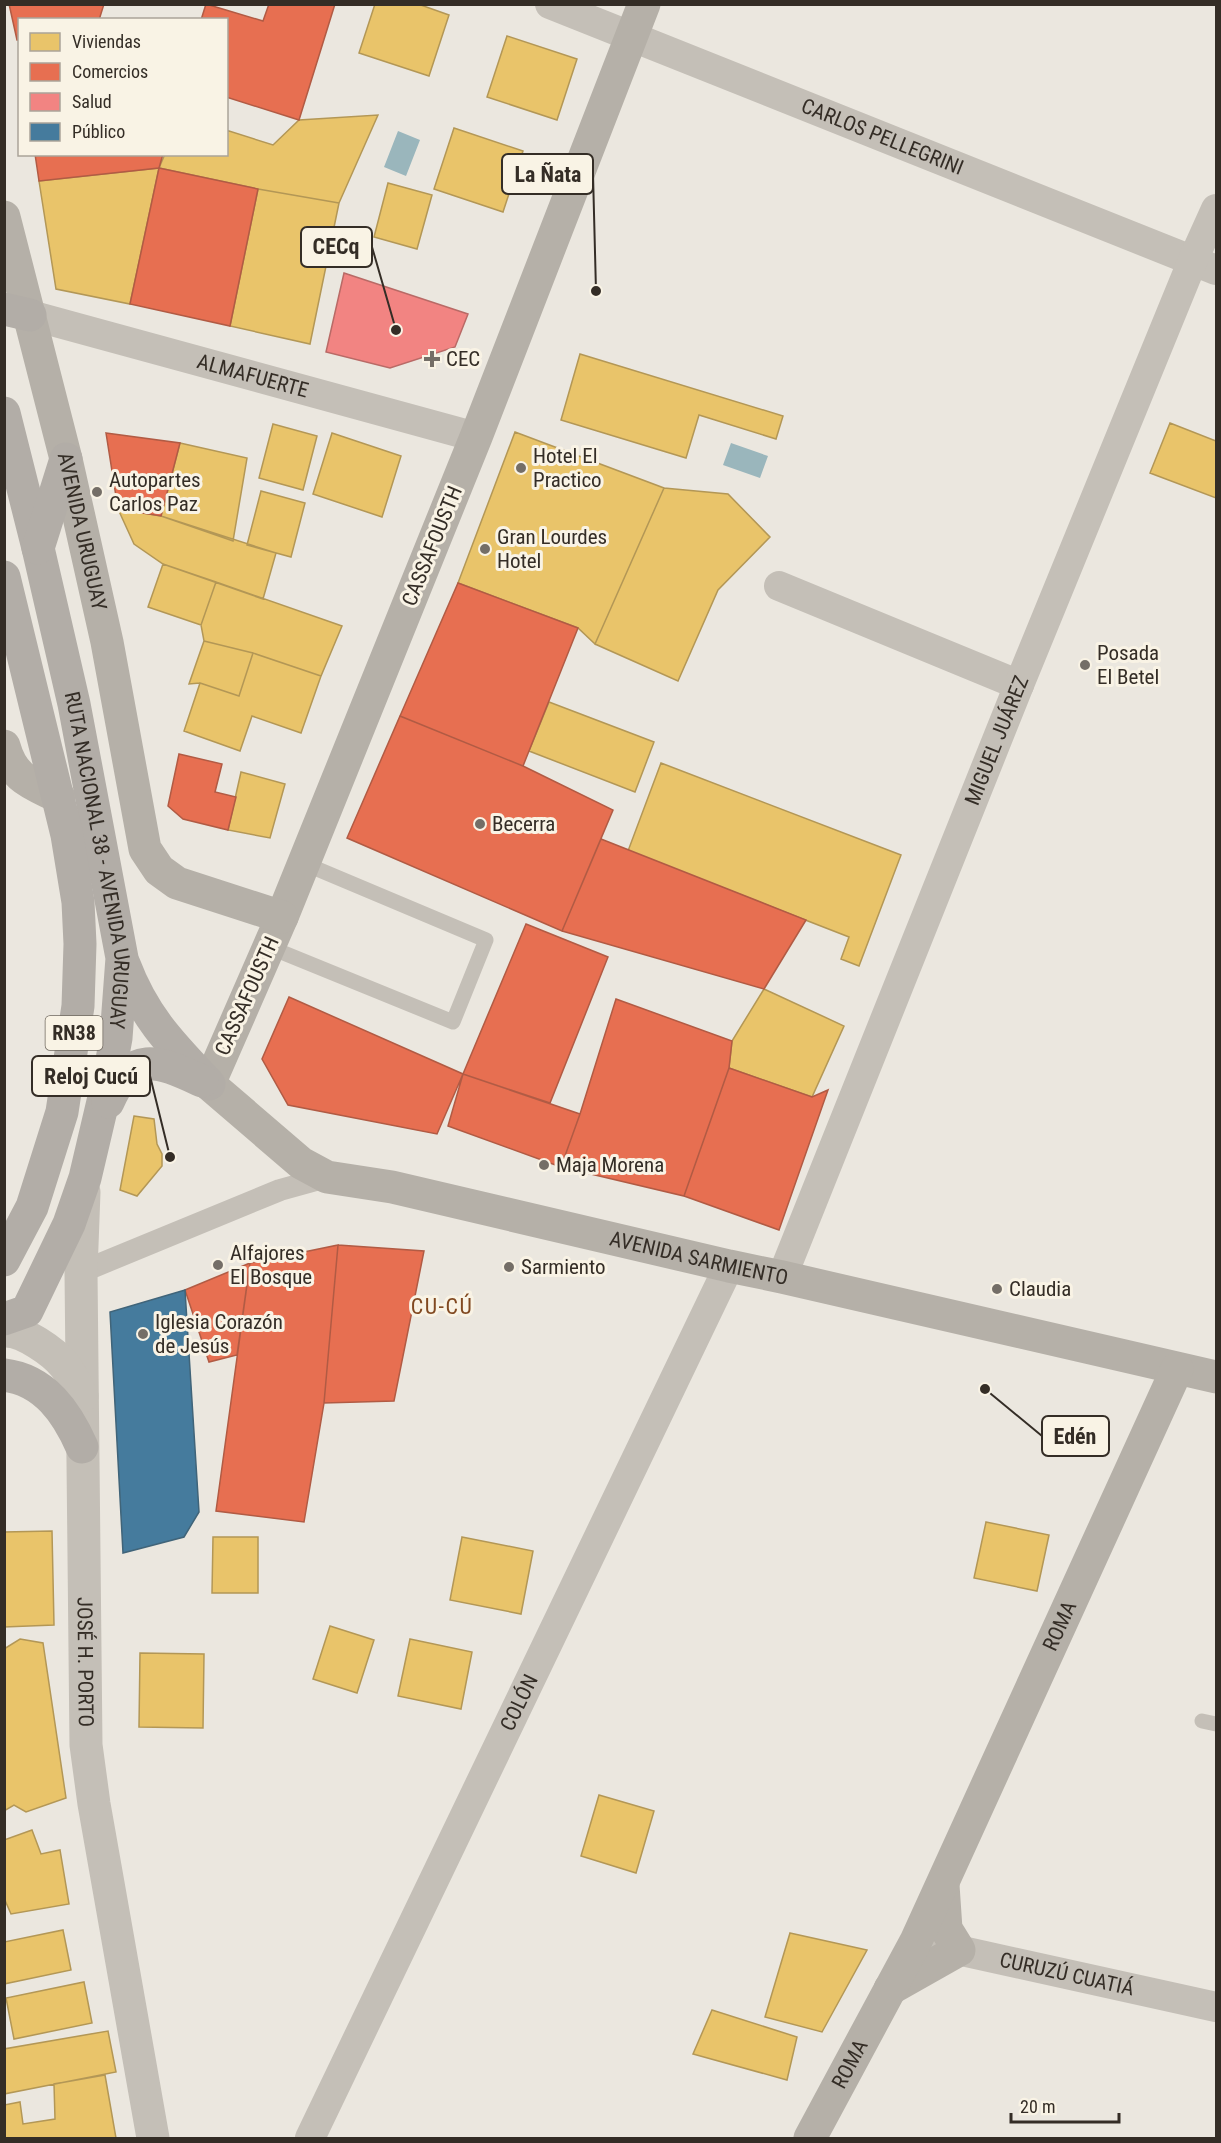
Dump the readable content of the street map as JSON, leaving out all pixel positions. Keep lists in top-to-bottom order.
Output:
{
  "streets": {
    "main road": [
      "AVENIDA URUGUAY",
      "CASSAFOUSTH",
      "RUTA NACIONAL 38 - AVENIDA URUGUAY",
      "RN38",
      "AVENIDA SARMIENTO",
      "ROMA"
    ],
    "street": [
      "CARLOS PELLEGRINI",
      "ALMAFUERTE",
      "MIGUEL JUÁREZ",
      "JOSÉ H. PORTO",
      "COLÓN",
      "CURUZÚ CUATIÁ"
    ]
  },
  "crossings": [
    ["CARLOS PELLEGRINI", "CASSAFOUSTH"],
    ["CARLOS PELLEGRINI", "MIGUEL JUÁREZ"],
    ["ALMAFUERTE", "AVENIDA URUGUAY"],
    ["ALMAFUERTE", "CASSAFOUSTH"],
    ["AVENIDA URUGUAY", "CASSAFOUSTH"],
    ["CASSAFOUSTH", "AVENIDA SARMIENTO"],
    ["MIGUEL JUÁREZ", "AVENIDA SARMIENTO"],
    ["RUTA NACIONAL 38 - AVENIDA URUGUAY", "JOSÉ H. PORTO"],
    ["AVENIDA SARMIENTO", "ROMA"],
    ["AVENIDA SARMIENTO", "COLÓN"],
    ["ROMA", "CURUZÚ CUATIÁ"]
  ],
  "districts": ["CU-CÚ"],
  "places": {
    "other": [
      "La Ñata",
      "CECq",
      "Hotel El Practico",
      "Autopartes Carlos Paz",
      "Gran Lourdes Hotel",
      "Posada El Betel",
      "Becerra",
      "Reloj Cucú",
      "Maja Morena",
      "Alfajores El Bosque",
      "Sarmiento",
      "Claudia",
      "Iglesia Corazón de Jesús",
      "Edén"
    ],
    "health": ["CEC"]
  },
  "legend": [
    "Viviendas",
    "Comercios",
    "Salud",
    "Público"
  ],
  "scale_bar": "20 m"
}
